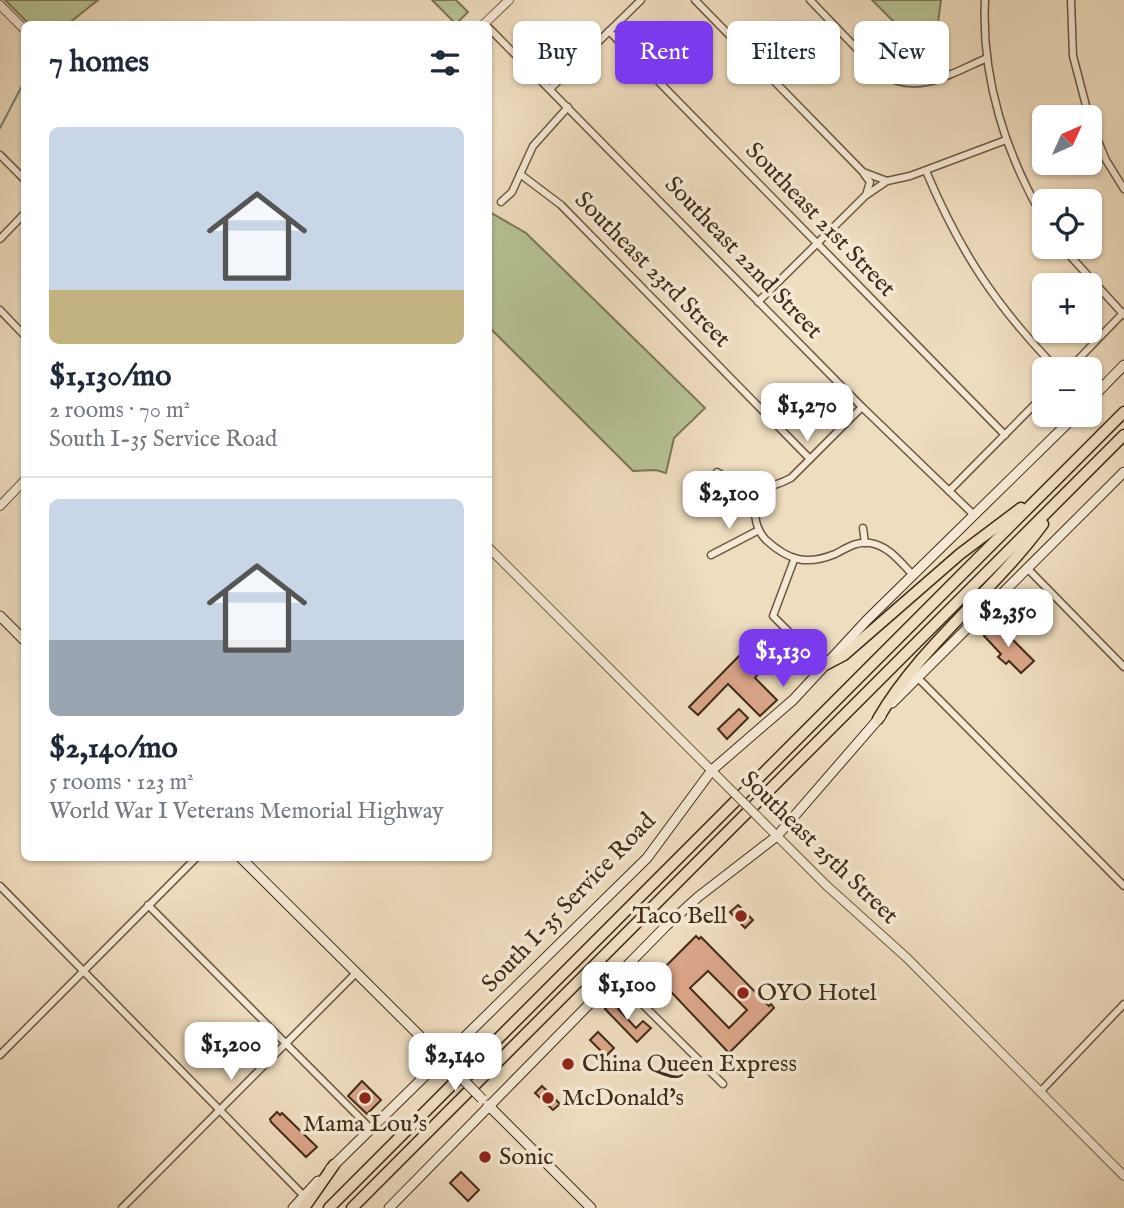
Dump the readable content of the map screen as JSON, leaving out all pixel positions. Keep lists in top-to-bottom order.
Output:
{
  "streets": {
    "main road": ["South I-35 Service Road"],
    "street": [
      "Southeast 21st Street",
      "Southeast 22nd Street",
      "Southeast 23rd Street",
      "Southeast 25th Street"
    ]
  },
  "crossings": [
    ["Southeast 22nd Street", "South I-35 Service Road"],
    ["Southeast 25th Street", "South I-35 Service Road"]
  ],
  "places": [
    "Taco Bell",
    "OYO Hotel",
    "China Queen Express",
    "Mama Lou's",
    "McDonald's",
    "Sonic"
  ],
  "north": "top right",
  "page": {
    "chip": [
      "Buy",
      "Rent",
      "Filters",
      "New"
    ],
    "heading": "7 homes",
    "map_buttons": ["+", "−"],
    "list": [
      {
        "name": "$1,130/mo",
        "note": "2 rooms · 70 m² · South I-35 Service Road"
      },
      {
        "name": "$2,140/mo",
        "note": "5 rooms · 123 m² · World War I Veterans Memorial Highway"
      }
    ],
    "price": [
      "$1,270",
      "$2,100",
      "$2,350",
      "$1,130",
      "$1,100",
      "$1,200",
      "$2,140"
    ]
  }
}
